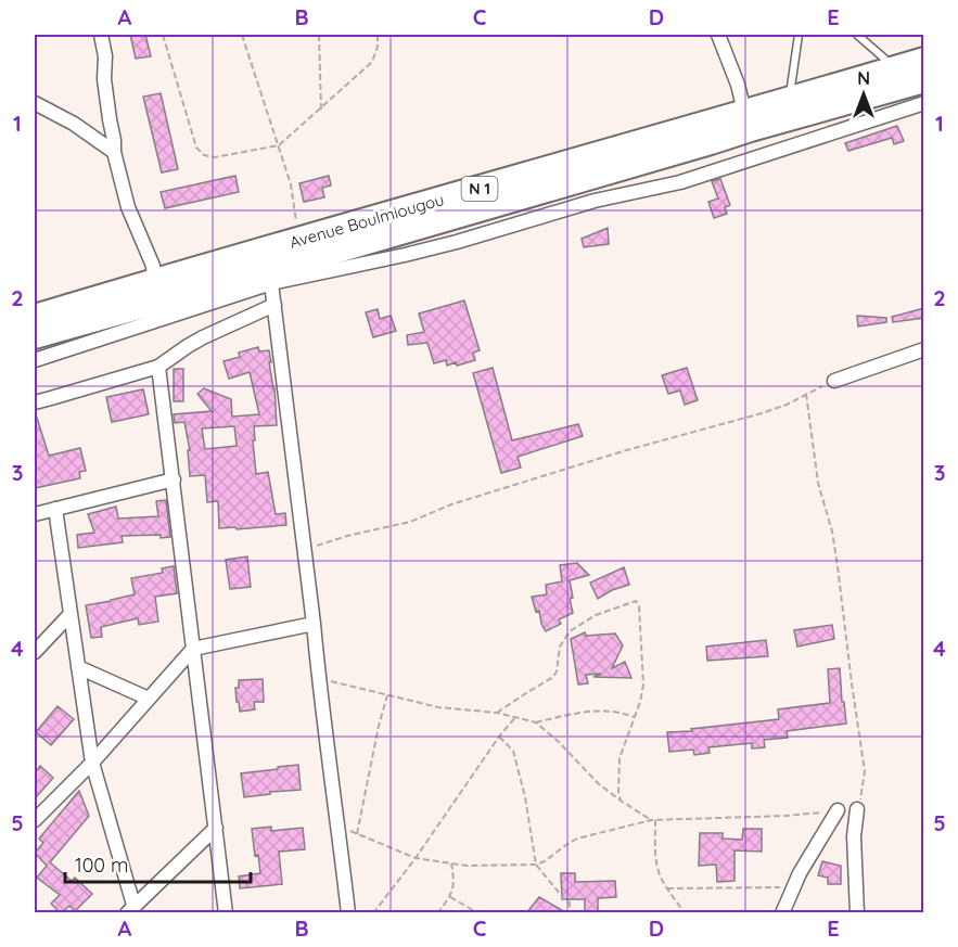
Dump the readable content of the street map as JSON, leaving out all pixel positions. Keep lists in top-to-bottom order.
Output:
{
  "streets": {
    "highway": ["N 1", "Avenue Boulmiougou"]
  },
  "scale_bar": "100 m",
  "north": "top",
  "grid": {
    "columns": [
      "A",
      "B",
      "C",
      "D",
      "E"
    ],
    "rows": [
      "1",
      "2",
      "3",
      "4",
      "5"
    ]
  }
}
